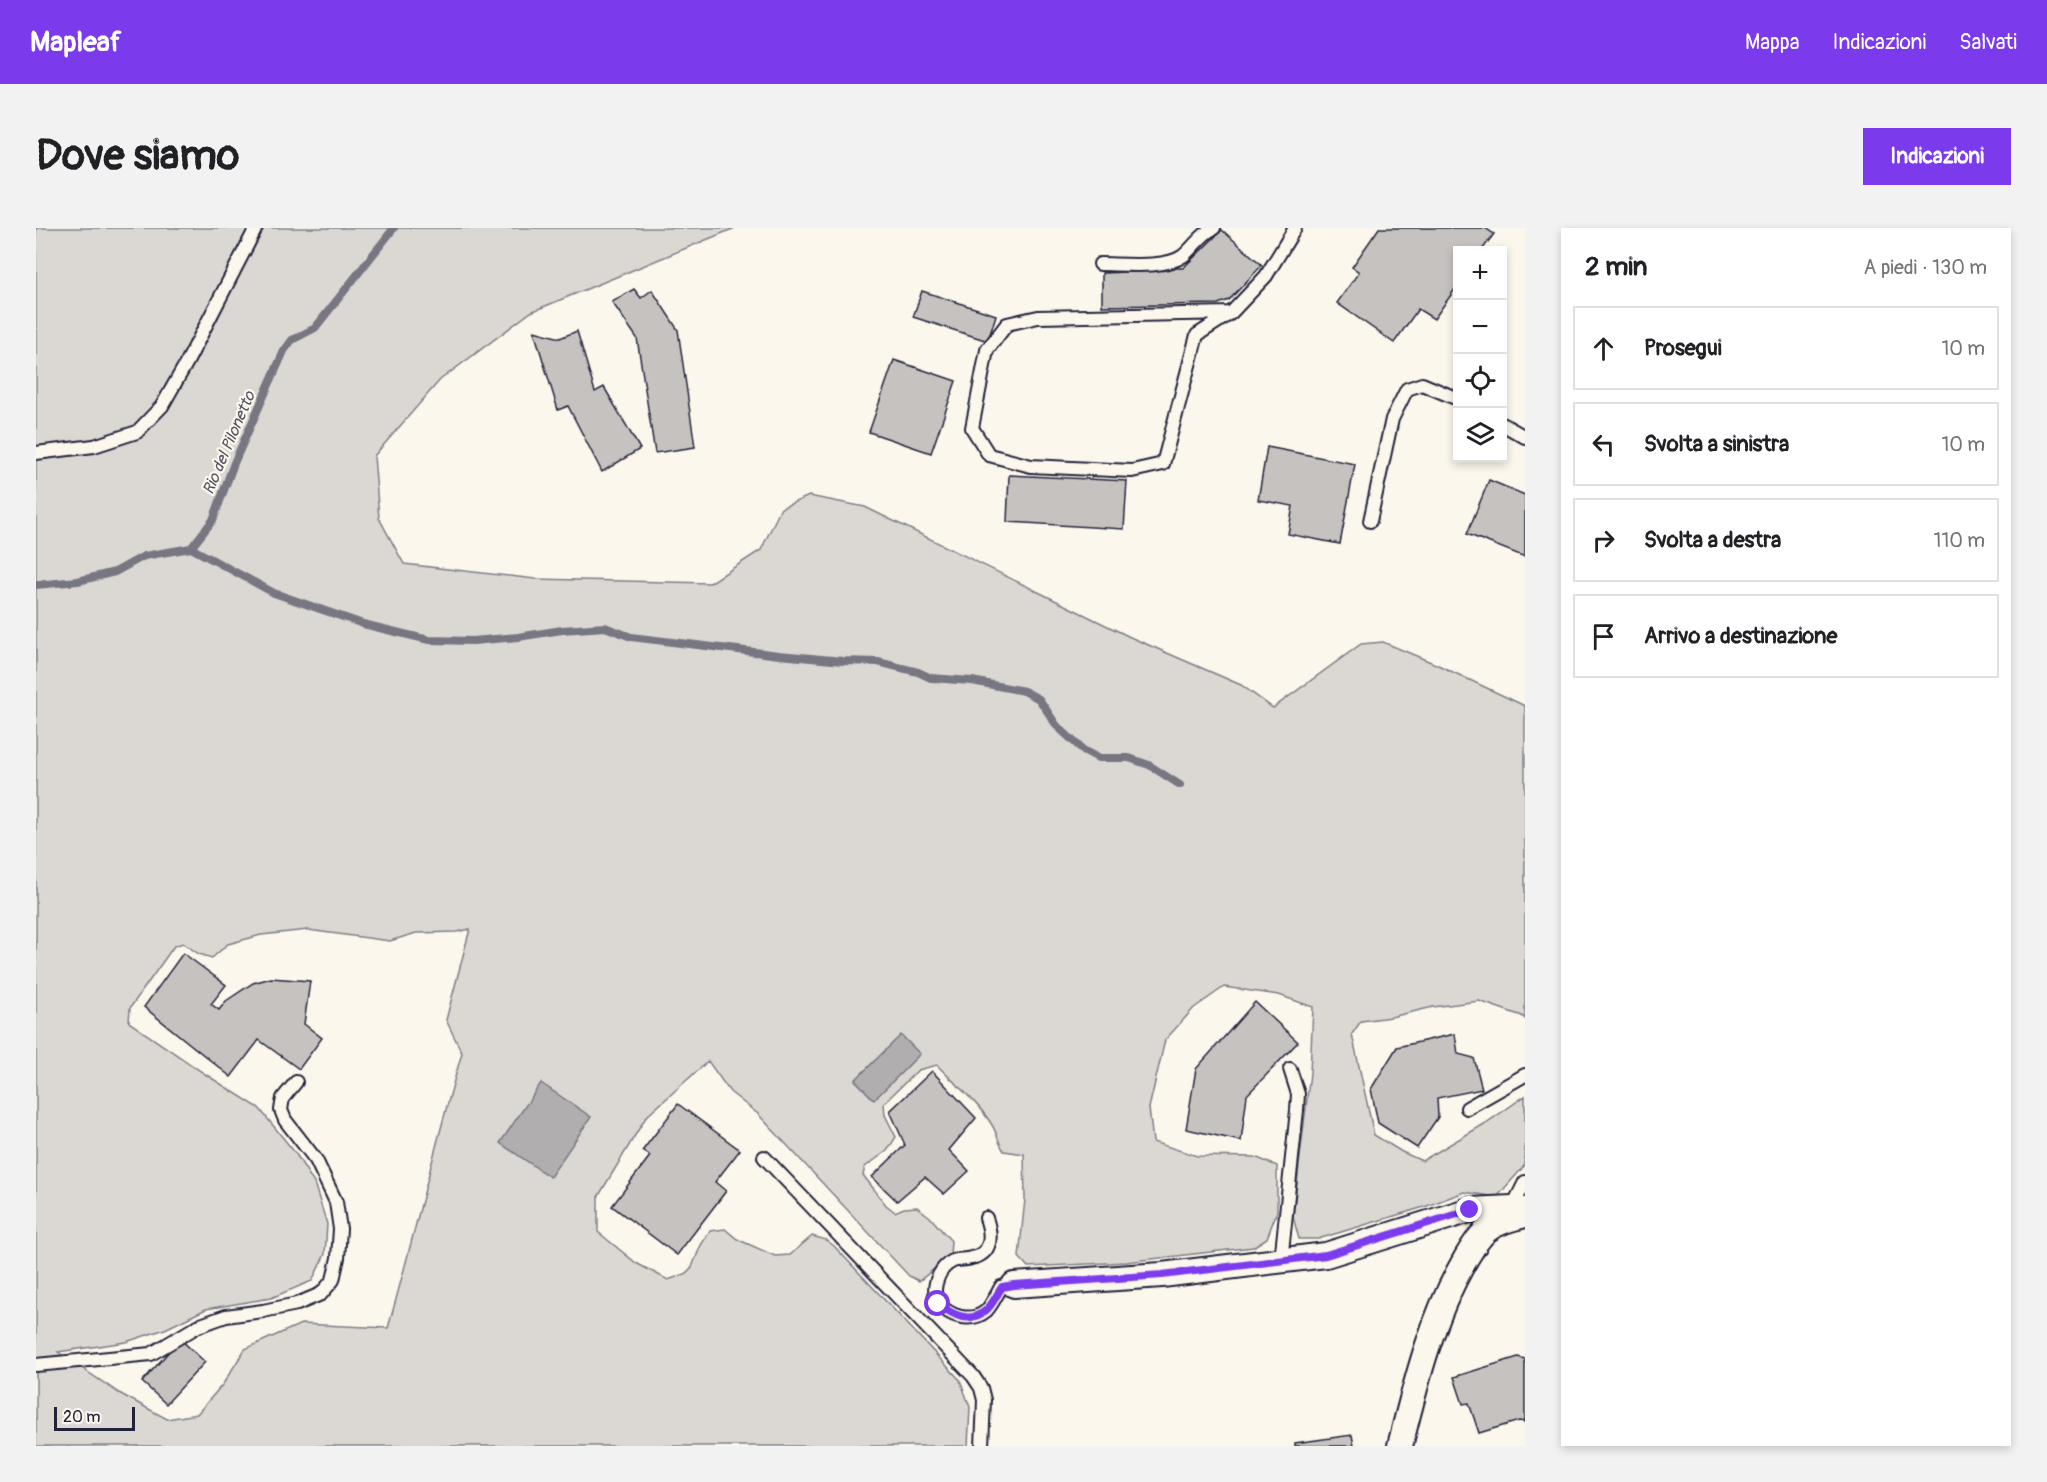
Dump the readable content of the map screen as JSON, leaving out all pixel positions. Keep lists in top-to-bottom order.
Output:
{
  "water": ["Rio del Pilonetto"],
  "scale_bar": "20 m",
  "page": {
    "header": "Mapleaf",
    "nav": ["Mappa", "Indicazioni", "Salvati"],
    "buttons": "Indicazioni",
    "title": "Dove siamo",
    "heading": ["2 min", "A piedi · 130 m"],
    "map_buttons": ["+", "−"],
    "list": [
      ["Prosegui", "10 m"],
      ["Svolta a sinistra", "10 m"],
      ["Svolta a destra", "110 m"],
      "Arrivo a destinazione"
    ],
    "scale": "20 m"
  }
}
